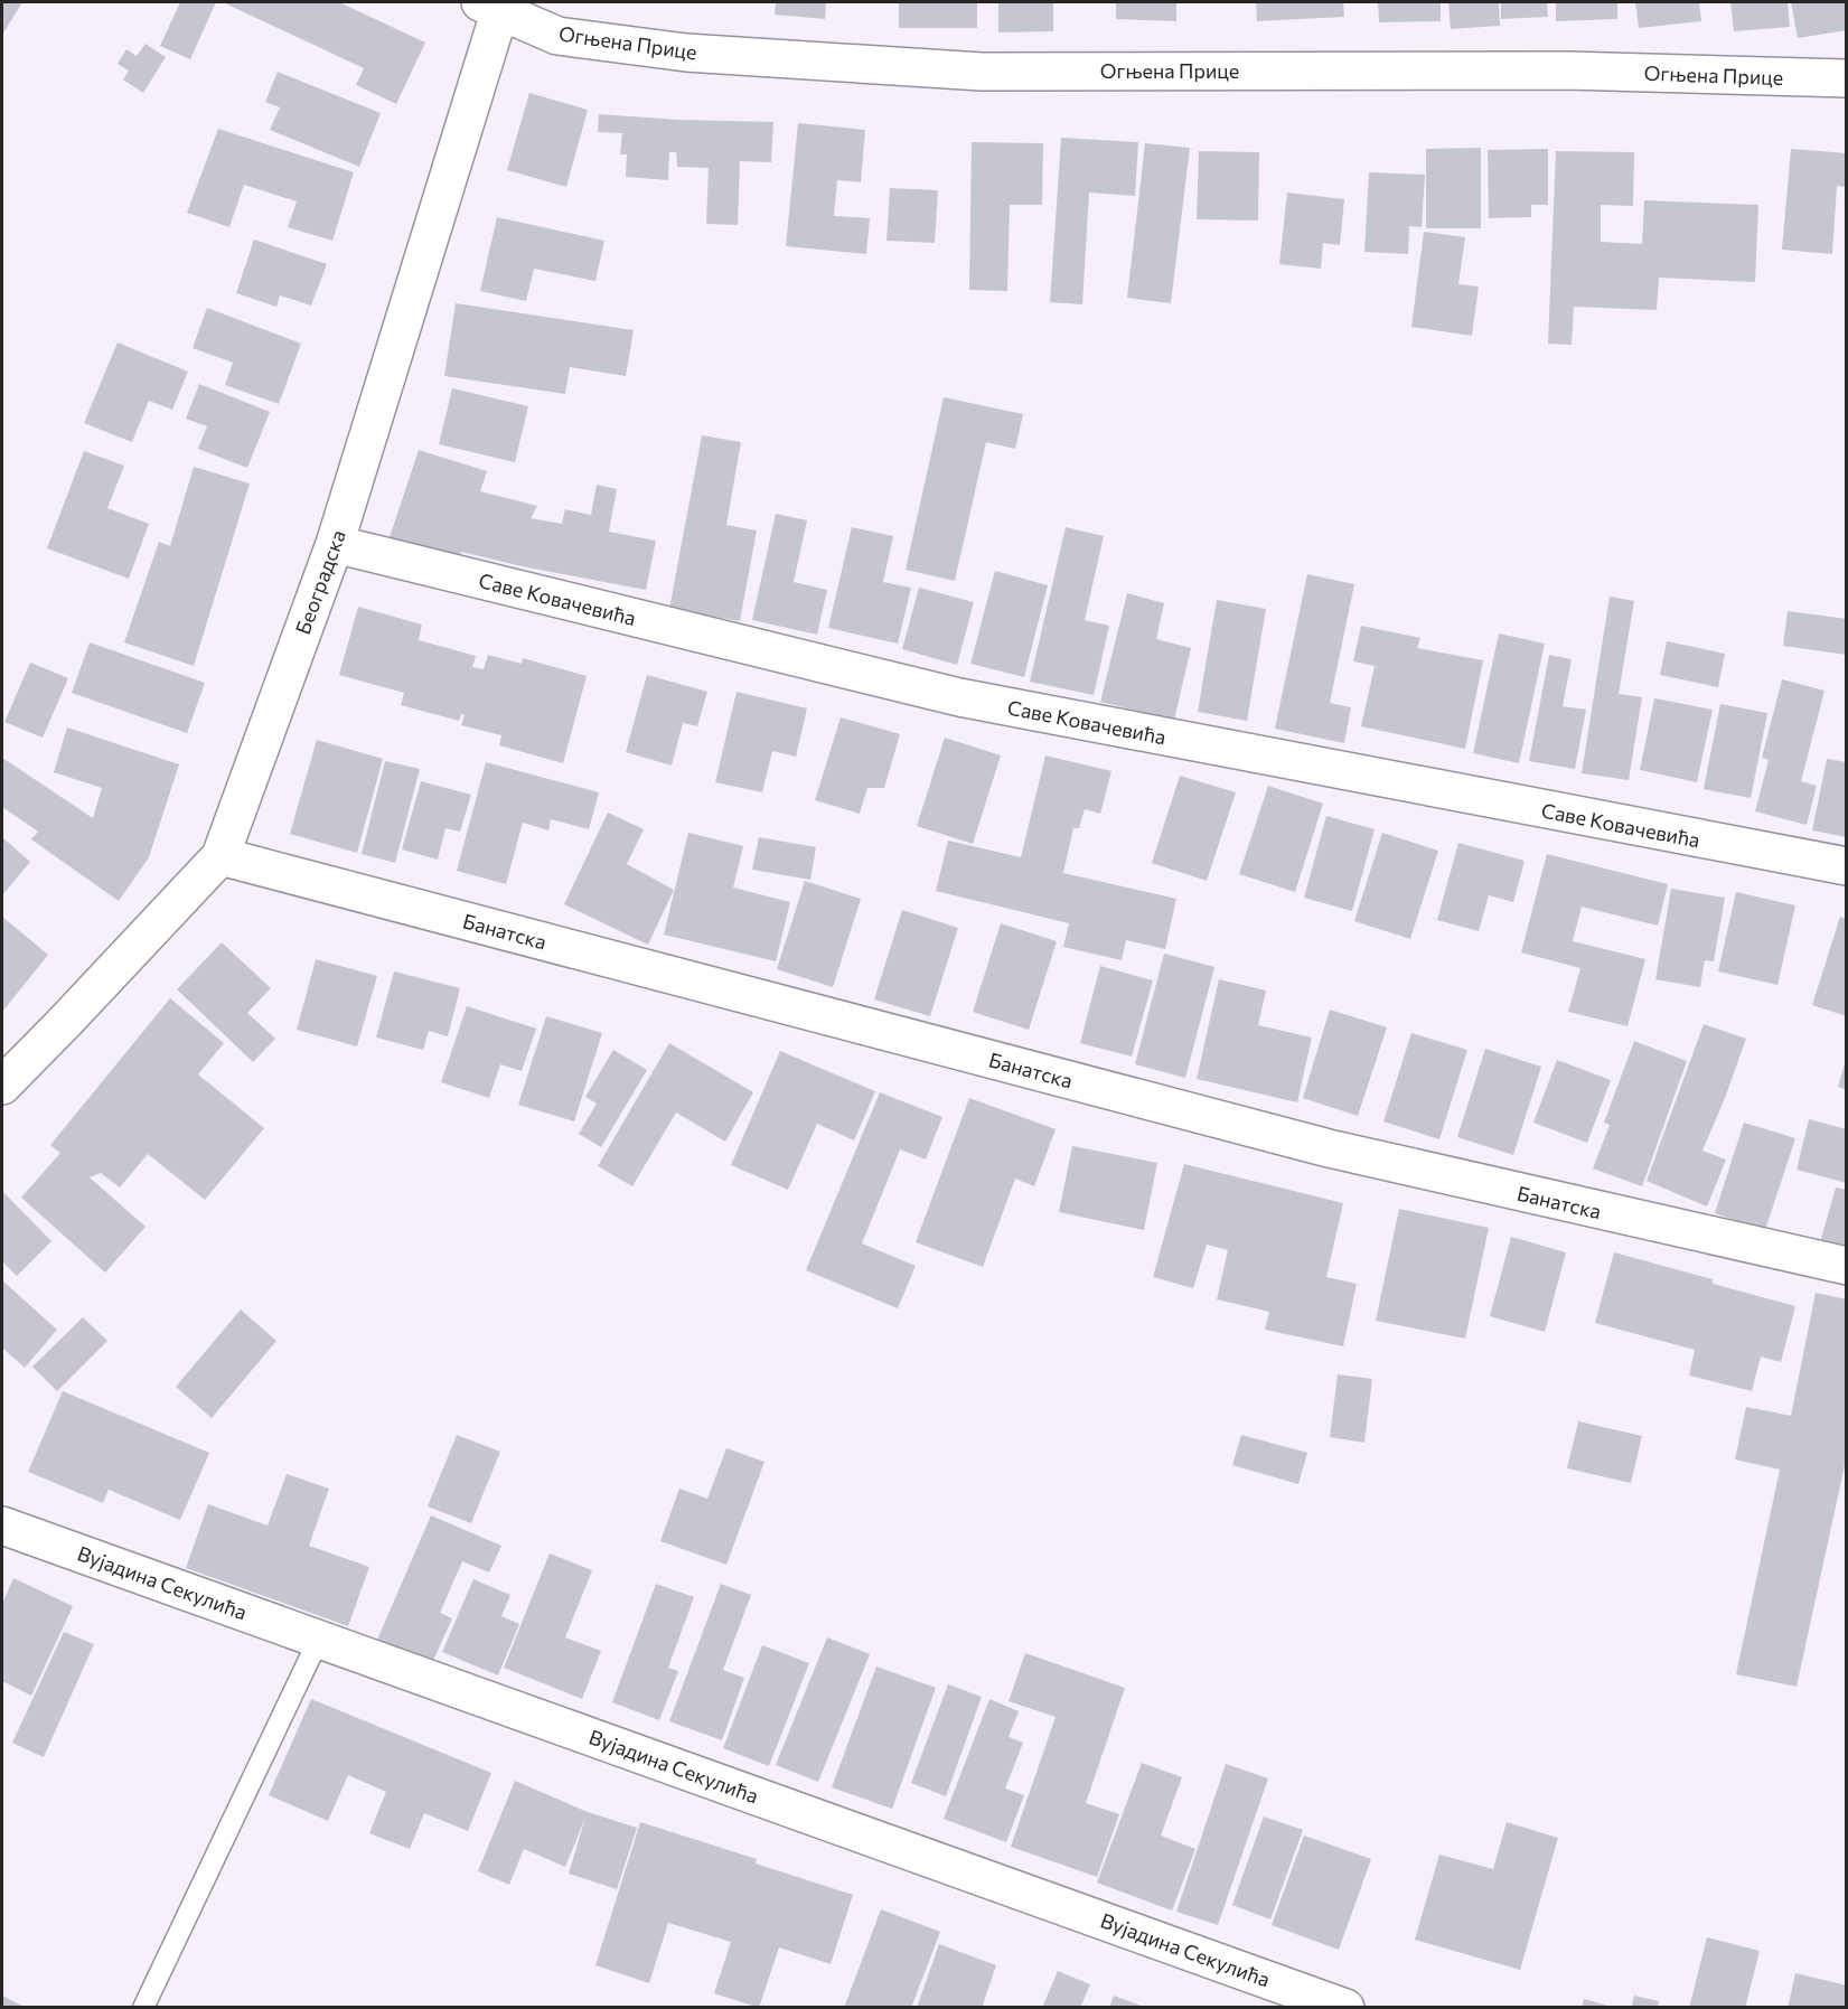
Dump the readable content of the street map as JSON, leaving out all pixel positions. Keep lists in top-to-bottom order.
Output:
{
  "streets": {
    "street": [
      "Огњена Прице",
      "Београдска",
      "Саве Ковачевића",
      "Банатска",
      "Вујадина Секулића"
    ]
  },
  "crossings": [
    ["Огњена Прице", "Београдска"],
    ["Београдска", "Саве Ковачевића"],
    ["Београдска", "Банатска"]
  ]
}
